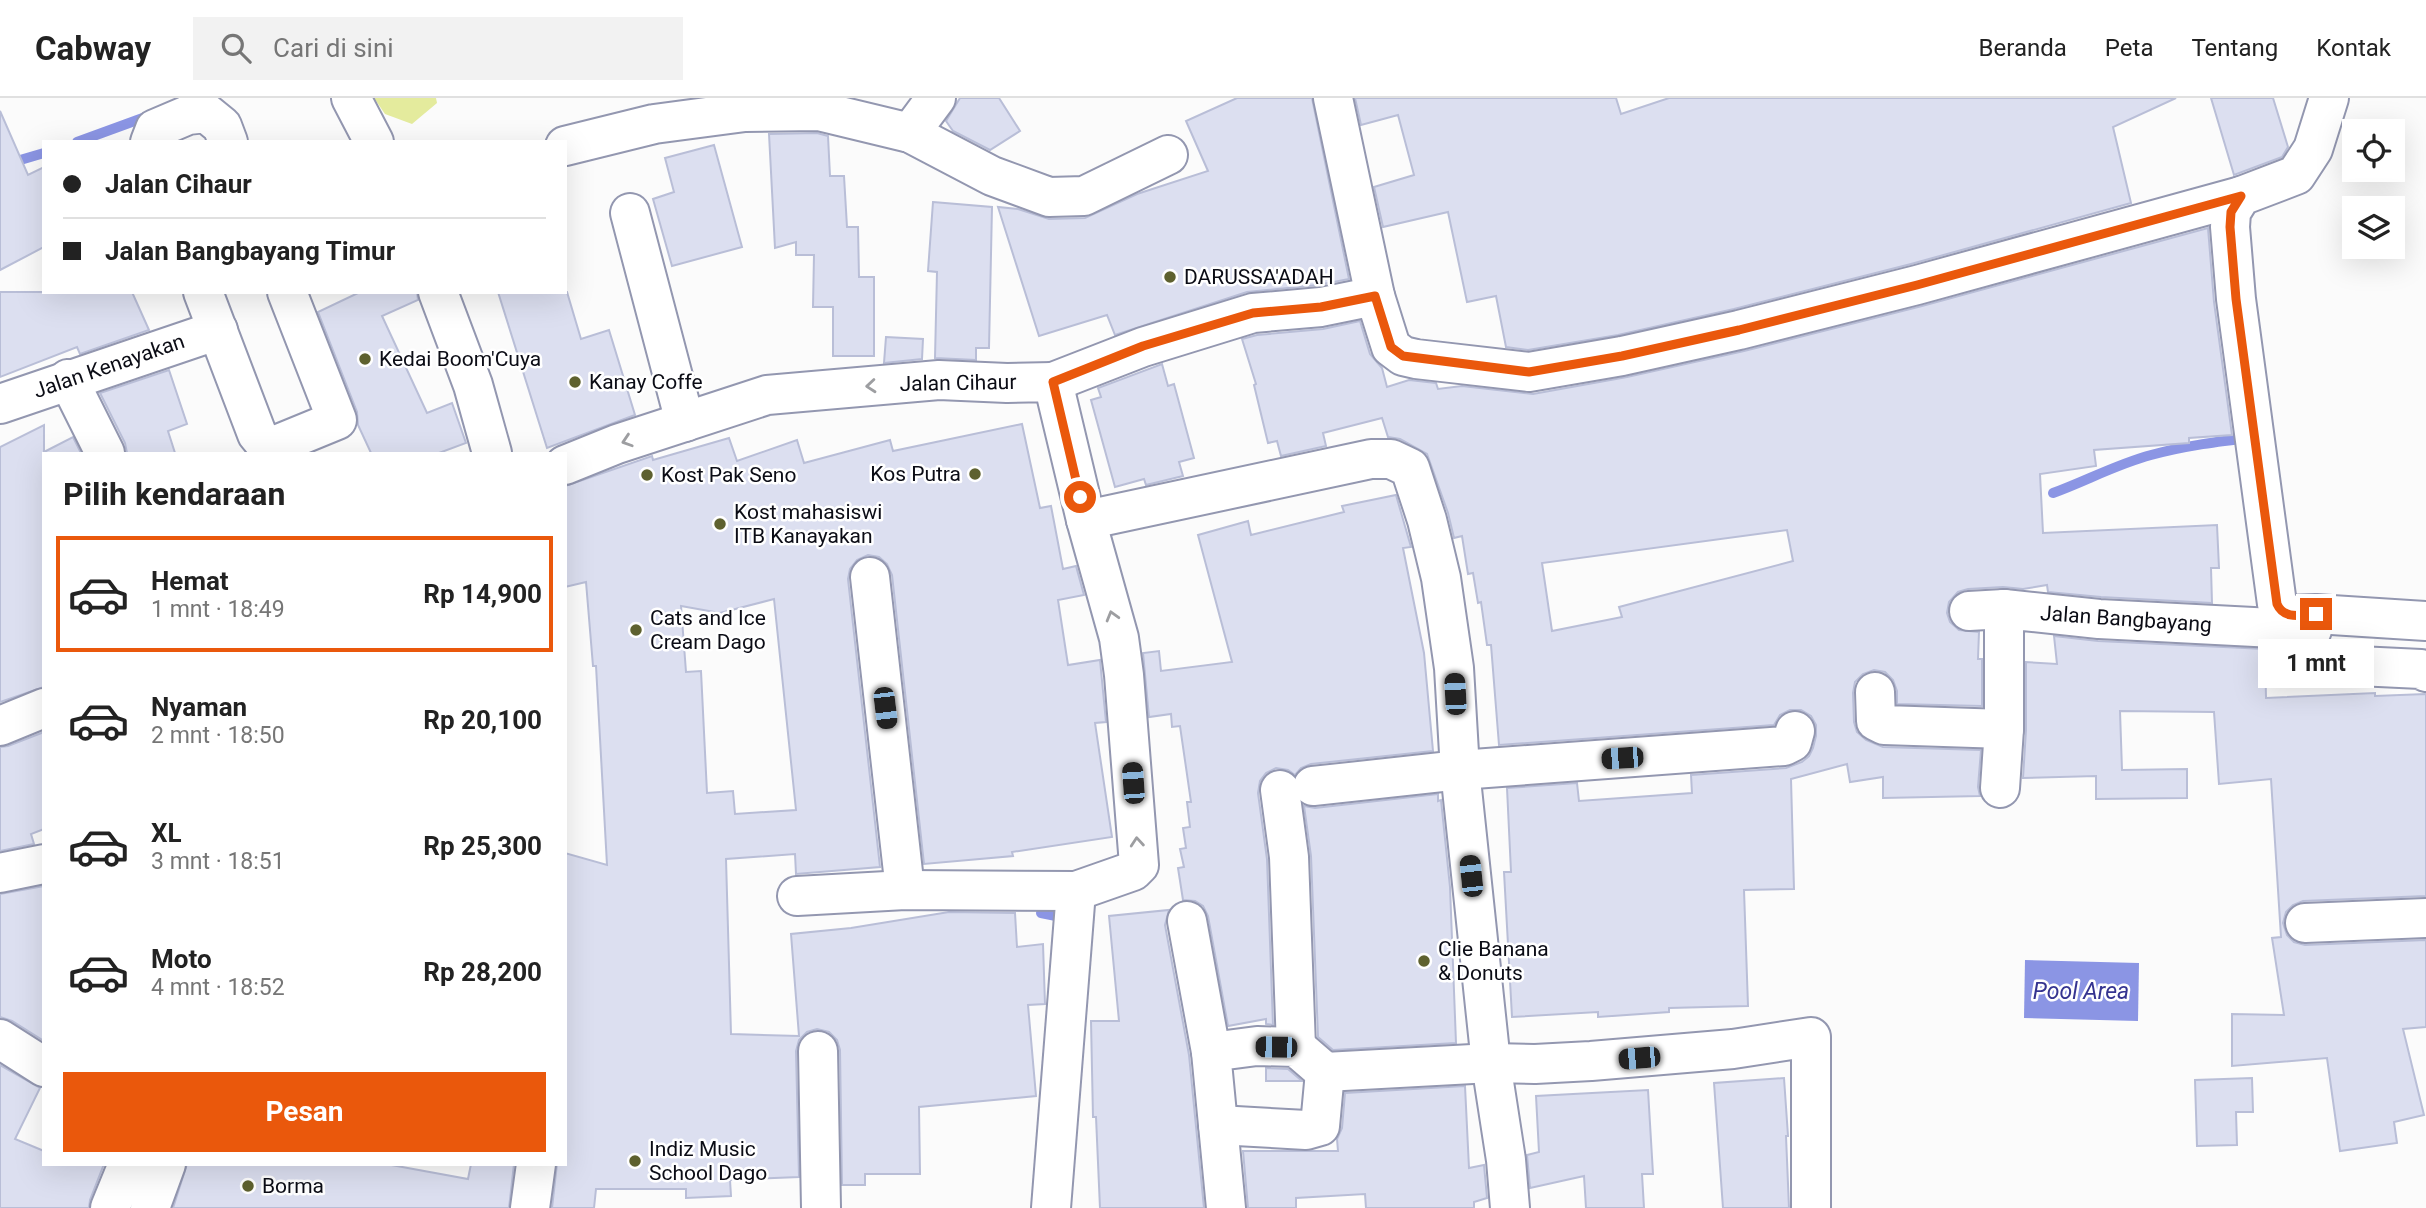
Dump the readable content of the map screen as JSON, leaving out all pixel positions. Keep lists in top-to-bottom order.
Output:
{
  "streets": {
    "street": ["Jalan Kenayakan", "Jalan Cihaur", "Jalan Bangbayang"]
  },
  "water": ["Pool Area"],
  "places": [
    "DARUSSA'ADAH",
    "Kedai Boom'Cuya",
    "Kanay Coffe",
    "Kos Putra",
    "Kost Pak Seno",
    "Kost mahasiswi ITB Kanayakan",
    "Cats and Ice Cream Dago",
    "Clie Banana & Donuts",
    "Indiz Music School Dago",
    "Borma"
  ],
  "page": {
    "header": "Cabway",
    "search": "Cari di sini",
    "nav": [
      "Beranda",
      "Peta",
      "Tentang",
      "Kontak"
    ],
    "banner": ["Jalan Cihaur", "Jalan Bangbayang Timur"],
    "heading": "Pilih kendaraan",
    "list": [
      {
        "name": "Hemat",
        "note": "1 mnt · 18:49",
        "value": "Rp 14,900"
      },
      {
        "name": "Nyaman",
        "note": "2 mnt · 18:50",
        "value": "Rp 20,100"
      },
      {
        "name": "XL",
        "note": "3 mnt · 18:51",
        "value": "Rp 25,300"
      },
      {
        "name": "Moto",
        "note": "4 mnt · 18:52",
        "value": "Rp 28,200"
      }
    ],
    "bubble": "1 mnt",
    "buttons": "Pesan"
  }
}
